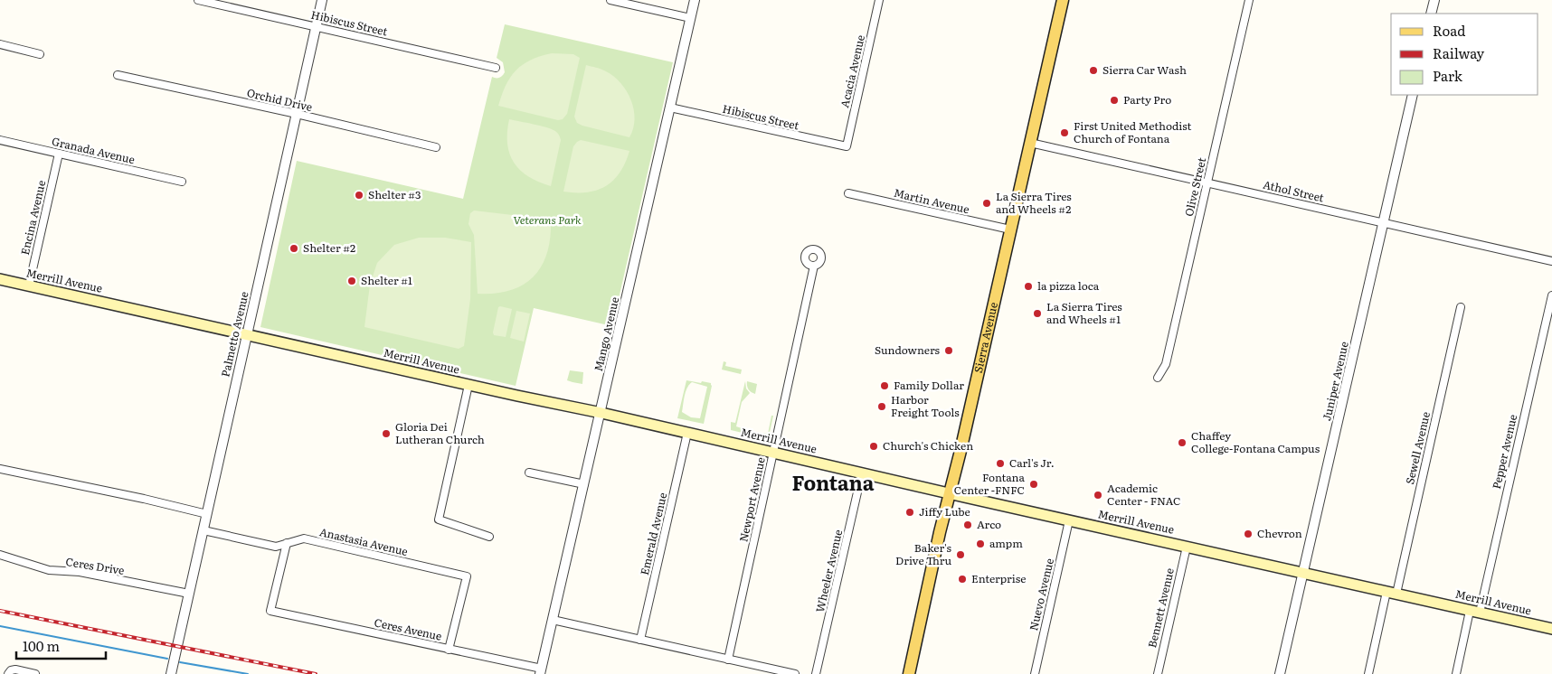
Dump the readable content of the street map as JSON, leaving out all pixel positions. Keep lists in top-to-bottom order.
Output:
{
  "streets": {
    "main road": ["Merrill Avenue", "Sierra Avenue"],
    "street": [
      "Hibiscus Street",
      "Acacia Avenue",
      "Orchid Drive",
      "Granada Avenue",
      "Olive Street",
      "Athol Street",
      "Martin Avenue",
      "Encina Avenue",
      "Palmetto Avenue",
      "Mango Avenue",
      "Juniper Avenue",
      "Sewell Avenue",
      "Pepper Avenue",
      "Newport Avenue",
      "Emerald Avenue",
      "Anastasia Avenue",
      "Ceres Drive",
      "Wheeler Avenue",
      "Nuevo Avenue",
      "Bennett Avenue",
      "Ceres Avenue"
    ]
  },
  "crossings": [
    ["Hibiscus Street", "Acacia Avenue"],
    ["Hibiscus Street", "Palmetto Avenue"],
    ["Hibiscus Street", "Mango Avenue"],
    ["Orchid Drive", "Palmetto Avenue"],
    ["Granada Avenue", "Encina Avenue"],
    ["Olive Street", "Athol Street"],
    ["Athol Street", "Sierra Avenue"],
    ["Athol Street", "Juniper Avenue"],
    ["Martin Avenue", "Sierra Avenue"],
    ["Encina Avenue", "Merrill Avenue"],
    ["Merrill Avenue", "Palmetto Avenue"],
    ["Merrill Avenue", "Mango Avenue"],
    ["Merrill Avenue", "Sierra Avenue"],
    ["Merrill Avenue", "Juniper Avenue"],
    ["Merrill Avenue", "Sewell Avenue"],
    ["Merrill Avenue", "Pepper Avenue"],
    ["Merrill Avenue", "Newport Avenue"],
    ["Merrill Avenue", "Emerald Avenue"],
    ["Merrill Avenue", "Wheeler Avenue"],
    ["Merrill Avenue", "Nuevo Avenue"],
    ["Merrill Avenue", "Bennett Avenue"],
    ["Palmetto Avenue", "Anastasia Avenue"],
    ["Palmetto Avenue", "Ceres Drive"],
    ["Mango Avenue", "Ceres Avenue"],
    ["Anastasia Avenue", "Ceres Avenue"]
  ],
  "districts": ["Fontana"],
  "parks": ["Veterans Park"],
  "places": [
    "Sierra Car Wash",
    "Party Pro",
    "First United Methodist Church of Fontana",
    "Shelter #3",
    "La Sierra Tires and Wheels #2",
    "Shelter #2",
    "Shelter #1",
    "la pizza loca",
    "La Sierra Tires and Wheels #1",
    "Sundowners",
    "Family Dollar",
    "Harbor Freight Tools",
    "Gloria Dei Lutheran Church",
    "Chaffey College-Fontana Campus",
    "Church's Chicken",
    "Carl's Jr.",
    "Fontana Center -FNFC",
    "Academic Center - FNAC",
    "Jiffy Lube",
    "Arco",
    "Chevron",
    "ampm",
    "Baker's Drive Thru",
    "Enterprise"
  ],
  "legend": ["Road", "Railway", "Park"],
  "scale_bar": "100 m"
}
